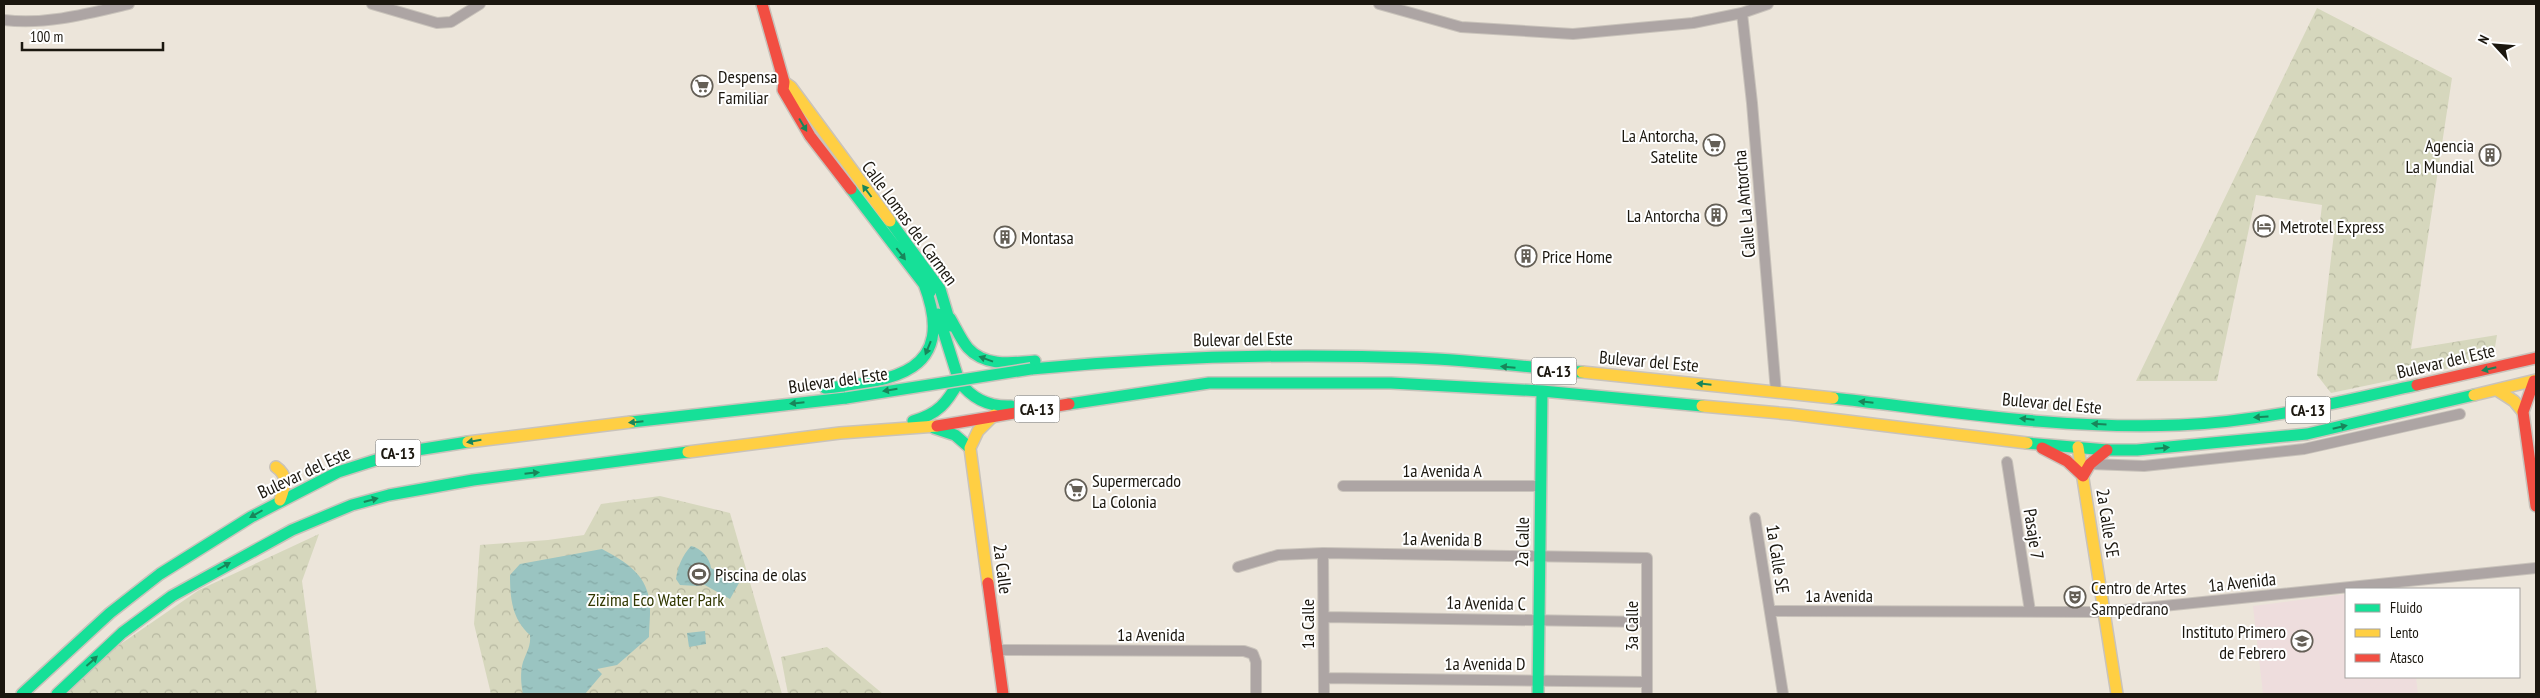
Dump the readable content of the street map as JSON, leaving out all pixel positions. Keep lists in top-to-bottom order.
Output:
{
  "streets": {
    "main road": [
      "Calle Lomas del Carmen",
      "Bulevar del Este",
      "CA-13",
      "2a Calle SE",
      "2a Calle"
    ],
    "street": [
      "Calle La Antorcha",
      "1a Avenida A",
      "Pasaje 7",
      "1a Avenida B",
      "1a Calle SE",
      "1a Avenida",
      "1a Avenida C",
      "1a Calle",
      "3a Calle",
      "1a Avenida D"
    ]
  },
  "crossings": [
    ["Calle La Antorcha", "Bulevar del Este"],
    ["CA-13", "2a Calle SE"],
    ["CA-13", "2a Calle"],
    ["1a Avenida A", "2a Calle"],
    ["2a Calle SE", "1a Avenida"],
    ["Pasaje 7", "1a Avenida"],
    ["1a Avenida B", "2a Calle"],
    ["1a Avenida B", "1a Calle"],
    ["1a Avenida B", "3a Calle"],
    ["2a Calle", "1a Avenida"],
    ["2a Calle", "1a Avenida C"],
    ["2a Calle", "1a Avenida D"],
    ["1a Calle SE", "1a Avenida"],
    ["1a Avenida C", "1a Calle"],
    ["1a Avenida C", "3a Calle"],
    ["1a Calle", "1a Avenida D"],
    ["3a Calle", "1a Avenida D"]
  ],
  "parks": ["Zizima Eco Water Park"],
  "places": {
    "supermarket": ["Despensa Familiar", "La Antorcha, Satelite", "Supermercado La Colonia"],
    "building": [
      "Agencia La Mundial",
      "La Antorcha",
      "Montasa",
      "Price Home"
    ],
    "hotel": ["Metrotel Express"],
    "sports": ["Piscina de olas"],
    "theatre": ["Centro de Artes Sampedrano"],
    "school or university": ["Instituto Primero de Febrero"]
  },
  "legend": ["Fluido", "Lento", "Atasco"],
  "scale_bar": "100 m",
  "north": "top left"
}
